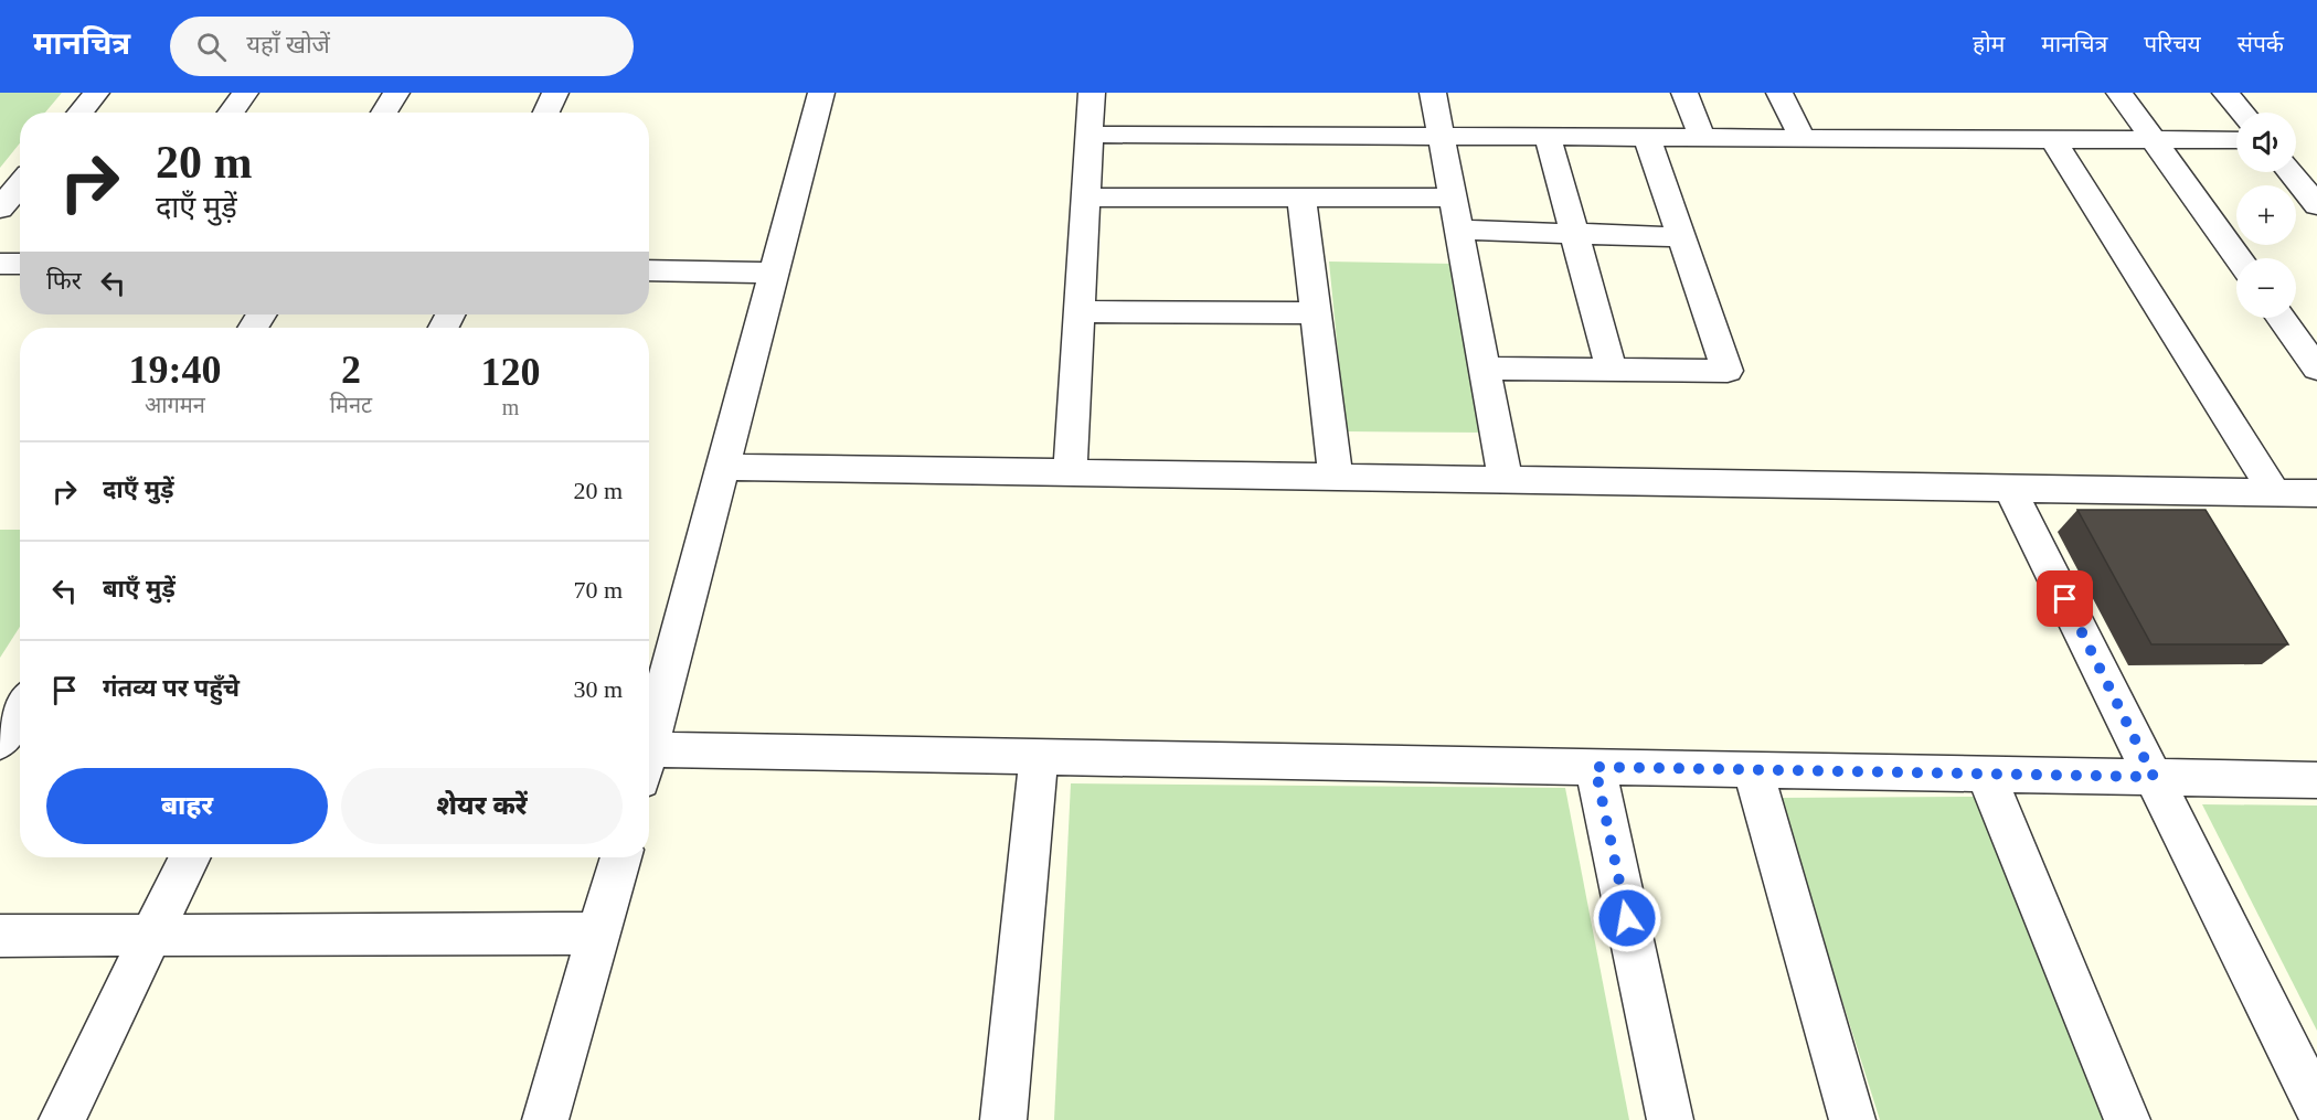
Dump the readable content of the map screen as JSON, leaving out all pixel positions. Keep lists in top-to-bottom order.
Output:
{
  "page": {
    "header": "मानचित्र",
    "search": "यहाँ खोजें",
    "nav": [
      "होम",
      "मानचित्र",
      "परिचय",
      "संपर्क"
    ],
    "map_buttons": ["+", "−"],
    "turn": ["20 m", "दाएँ मुड़ें"],
    "then": "फिर",
    "eta": [
      "19:40",
      "आगमन",
      "2",
      "मिनट",
      "120",
      "m"
    ],
    "list": [
      {
        "name": "दाएँ मुड़ें",
        "value": "20 m"
      },
      {
        "name": "बाएँ मुड़ें",
        "value": "70 m"
      },
      {
        "name": "गंतव्य पर पहुँचे",
        "value": "30 m"
      }
    ],
    "buttons": ["बाहर", "शेयर करें"]
  }
}
